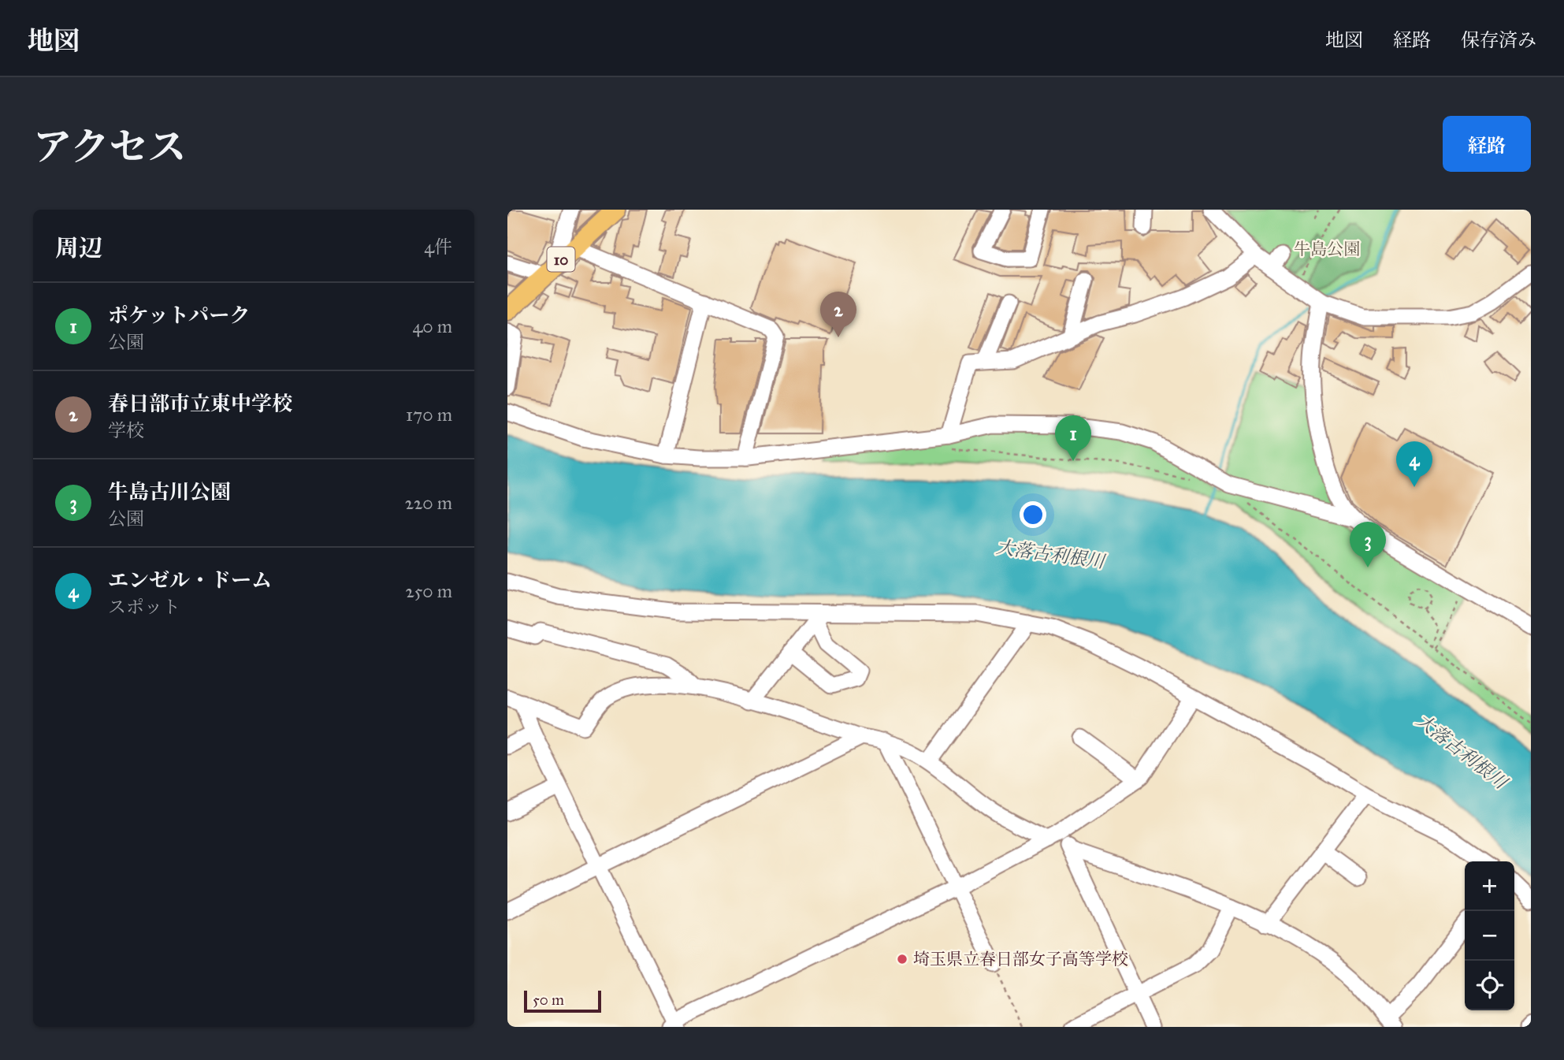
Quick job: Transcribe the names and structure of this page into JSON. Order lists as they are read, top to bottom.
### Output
{
  "streets": {
    "main road": ["10"]
  },
  "water": ["大落古利根川"],
  "parks": ["牛島公園"],
  "places": ["埼玉県立春日部女子高等学校"],
  "scale_bar": "50 m",
  "page": {
    "header": "地図",
    "nav": ["地図", "経路", "保存済み"],
    "title": "アクセス",
    "buttons": "経路",
    "heading": ["周辺", "4件"],
    "list": [
      {
        "mark": "1",
        "name": "ポケットパーク",
        "note": "公園",
        "value": "40 m"
      },
      {
        "mark": "2",
        "name": "春日部市立東中学校",
        "note": "学校",
        "value": "170 m"
      },
      {
        "mark": "3",
        "name": "牛島古川公園",
        "note": "公園",
        "value": "220 m"
      },
      {
        "mark": "4",
        "name": "エンゼル・ドーム",
        "note": "スポット",
        "value": "250 m"
      }
    ],
    "pins": [
      "2",
      "1",
      "4",
      "3"
    ],
    "map_buttons": ["+", "−"],
    "scale": "50 m"
  }
}
